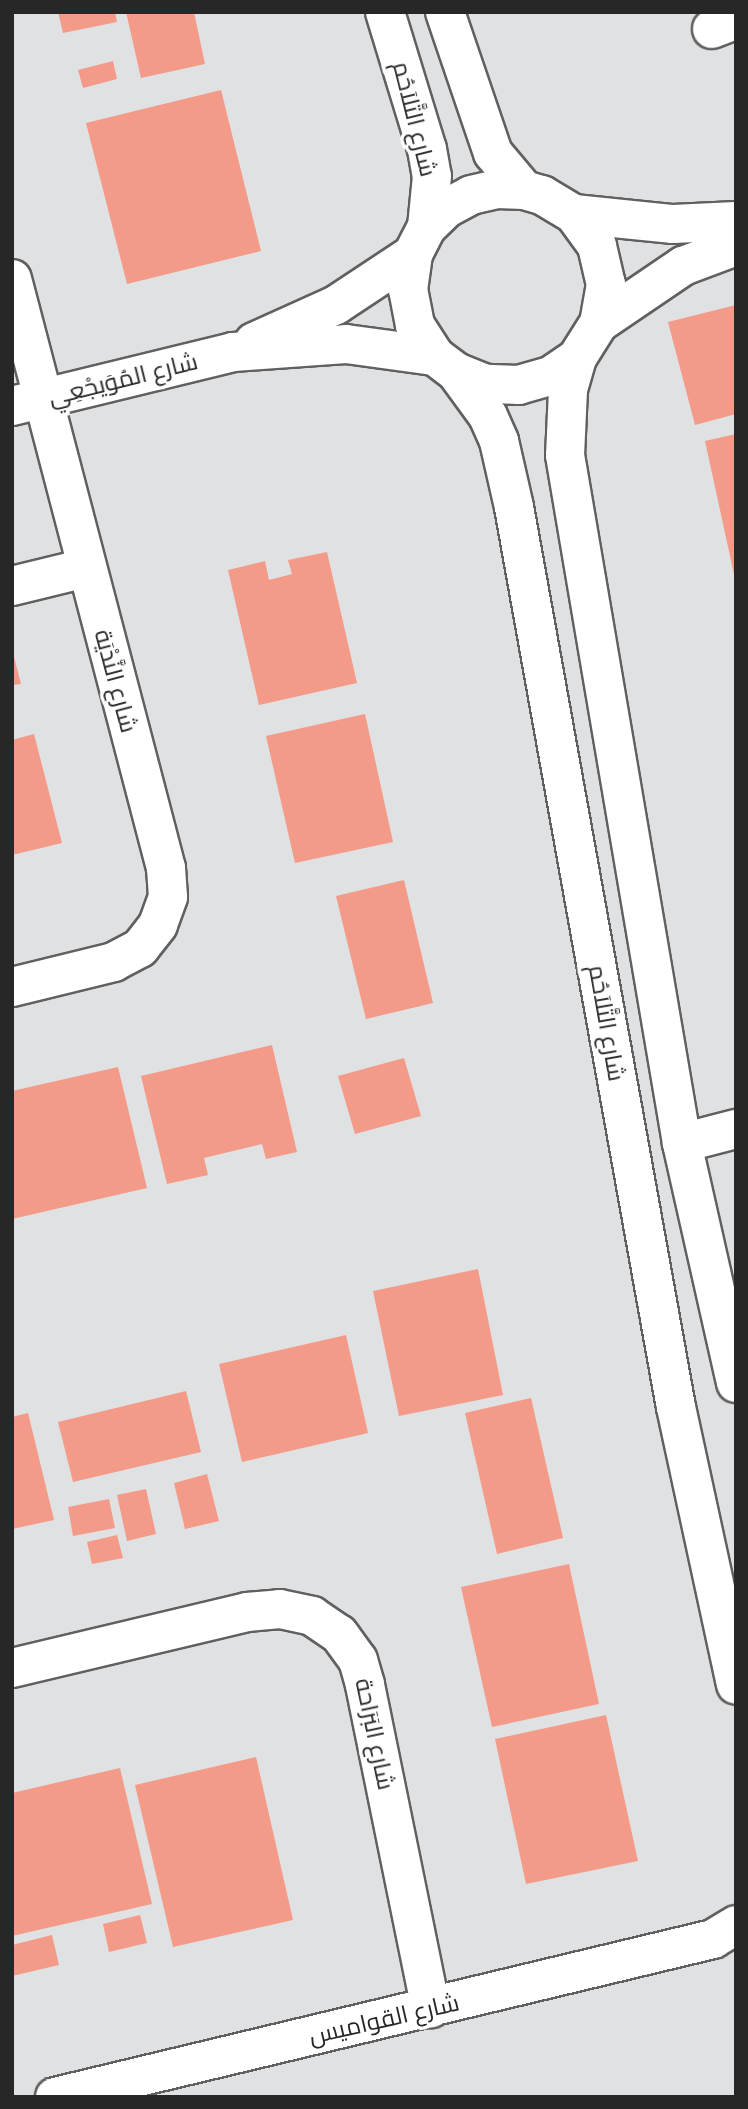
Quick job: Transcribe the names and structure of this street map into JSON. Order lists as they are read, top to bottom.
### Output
{
  "streets": {
    "street": [
      "شارع التَّلاَحُم",
      "شارع المُوَيجْعِي",
      "شارع النَّدْيَة",
      "شارع البَرَاحة",
      "شارع القواميس"
    ]
  },
  "crossings": [
    ["شارع التَّلاَحُم", "شارع المُوَيجْعِي"],
    ["شارع المُوَيجْعِي", "شارع النَّدْيَة"],
    ["شارع البَرَاحة", "شارع القواميس"]
  ]
}
